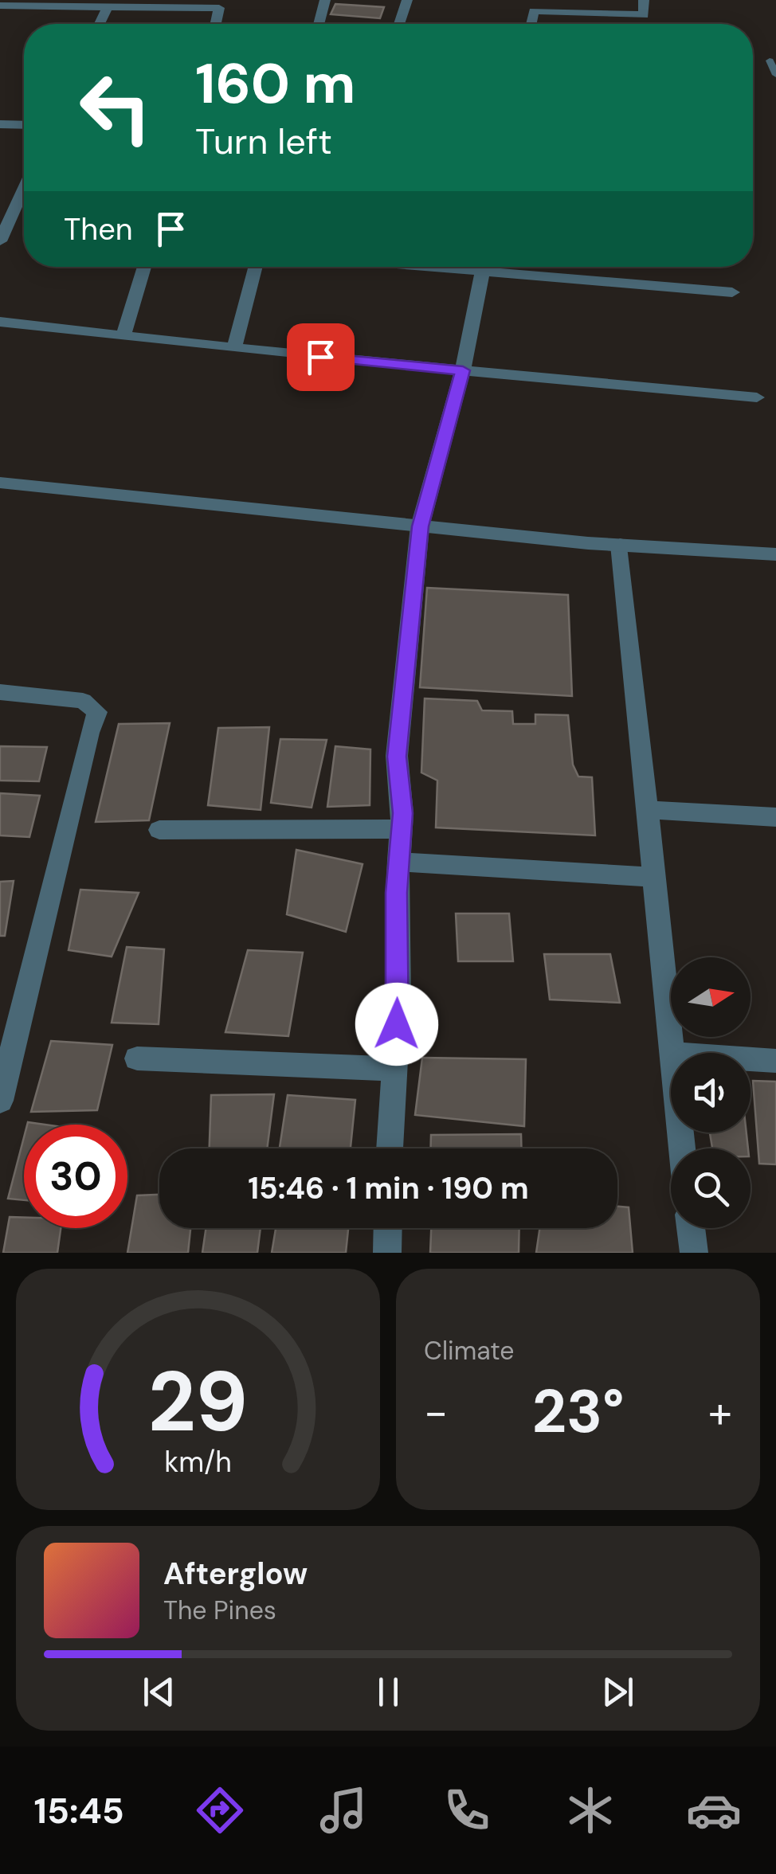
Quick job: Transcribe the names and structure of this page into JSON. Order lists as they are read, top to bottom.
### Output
{
  "north": "right",
  "page": {
    "turn": ["160 m", "Turn left"],
    "then": "Then",
    "limit": "30",
    "trip": "15:46 · 1 min · 190 m",
    "tile": "Climate",
    "heat": ["−", "23°", "+"],
    "song": ["Afterglow", "The Pines"],
    "tabs": "15:45",
    "gauge": ["29", "km/h"]
  }
}
